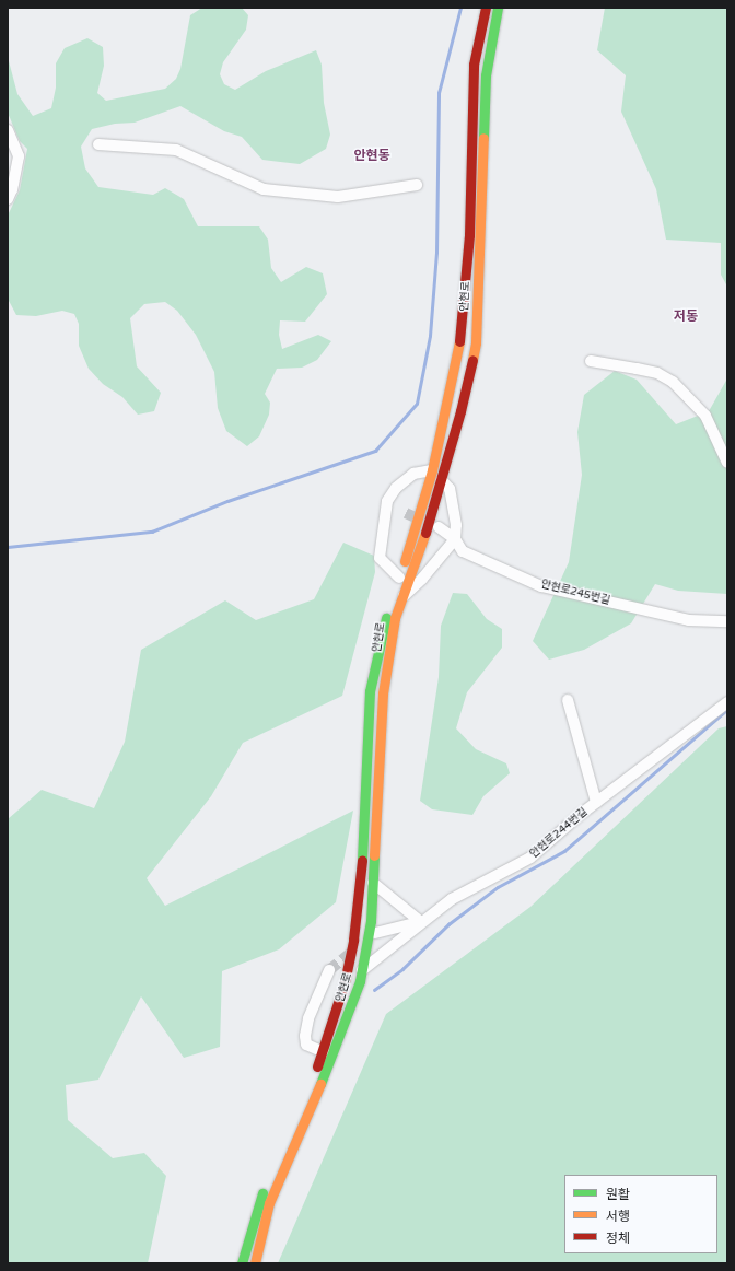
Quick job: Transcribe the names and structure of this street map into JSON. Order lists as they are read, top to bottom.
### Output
{
  "streets": {
    "street": ["안현로", "안현로245번길", "안현로244번길"]
  },
  "crossings": [
    ["안현로", "안현로244번길"]
  ],
  "districts": ["안현동", "저동"],
  "legend": ["원활", "서행", "정체"]
}
